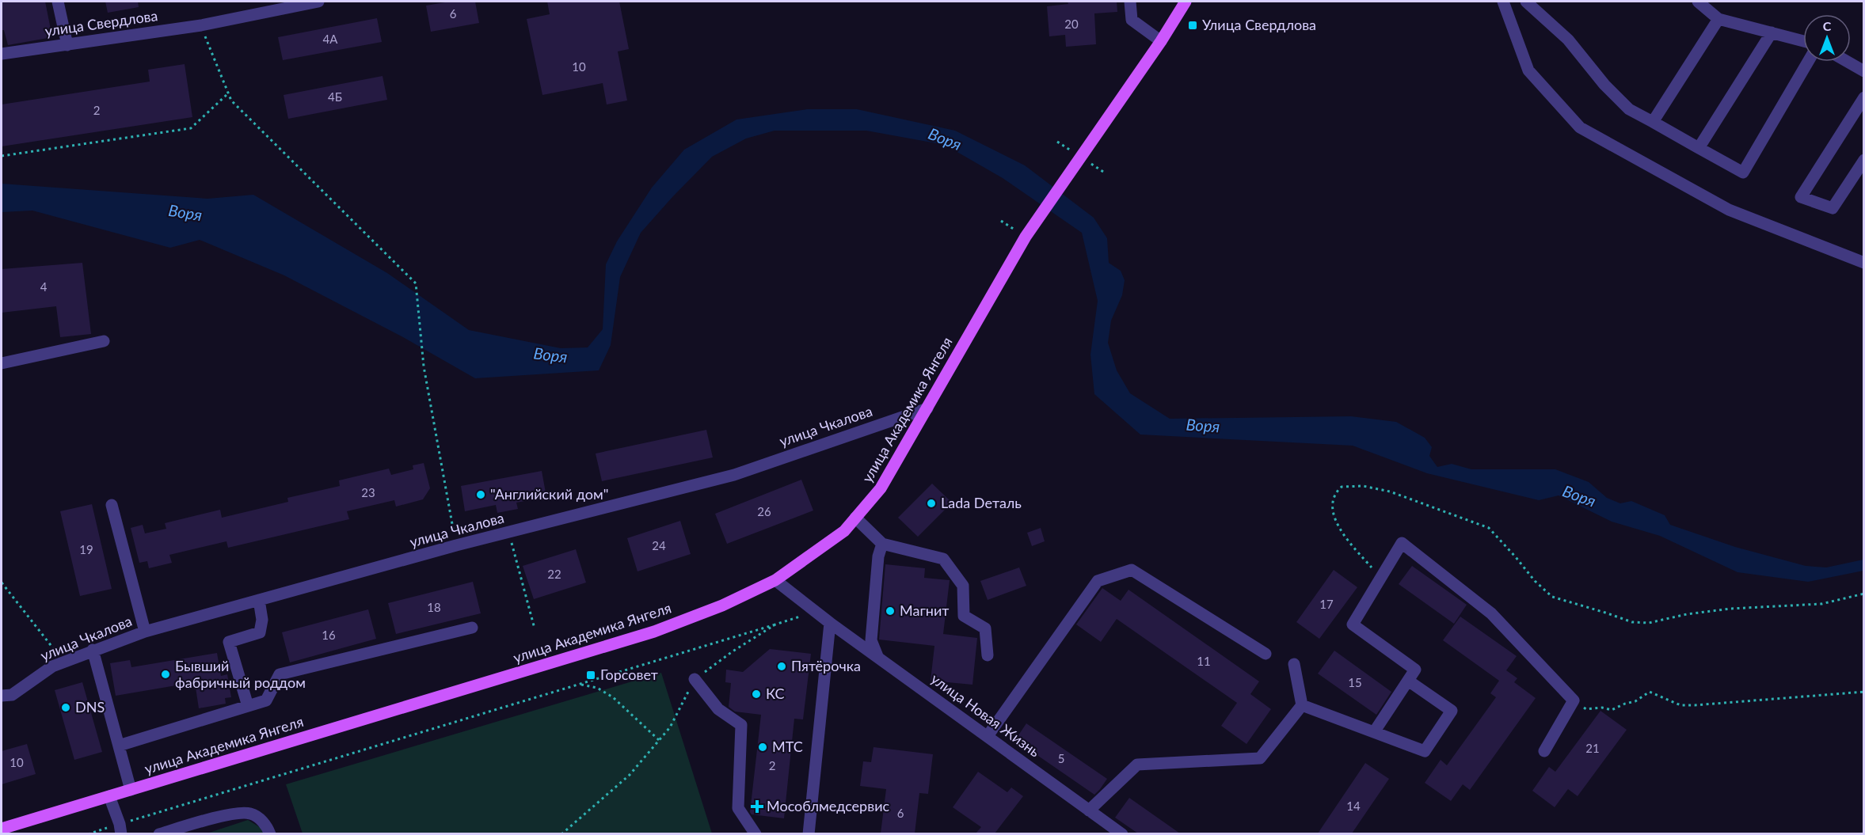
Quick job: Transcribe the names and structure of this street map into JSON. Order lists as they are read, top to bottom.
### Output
{
  "streets": {
    "main road": ["улица Академика Янгеля"],
    "street": ["улица Свердлова", "улица Чкалова", "улица Новая Жизнь"]
  },
  "crossings": [
    ["улица Академика Янгеля", "улица Чкалова"],
    ["улица Академика Янгеля", "улица Новая Жизнь"]
  ],
  "water": ["Воря"],
  "places": {
    "transit": ["Улица Свердлова", "Горсовет"],
    "other": [
      "\"Английский дом\"",
      "Lada Dеталь",
      "Магнит",
      "Пятёрочка",
      "Бывший фабричный роддом",
      "КС",
      "DNS",
      "МТС"
    ],
    "health": ["Мособлмедсервис"]
  },
  "house_numbers": [
    "6",
    "20",
    "4А",
    "10",
    "4Б",
    "2",
    "4",
    "23",
    "26",
    "24",
    "19",
    "22",
    "17",
    "18",
    "16",
    "11",
    "15",
    "21",
    "5",
    "10",
    "2",
    "14",
    "6"
  ],
  "north": "top"
}
